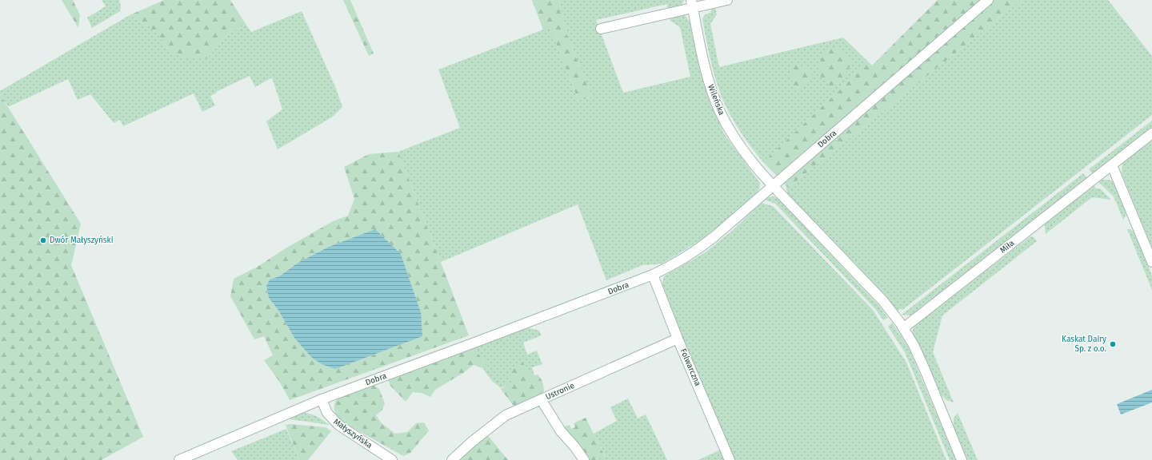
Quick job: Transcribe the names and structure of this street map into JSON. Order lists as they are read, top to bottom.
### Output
{
  "streets": {
    "street": [
      "Wileńska",
      "Dobra",
      "Miła",
      "Folwarczna",
      "Ustronie",
      "Małyszyńska"
    ]
  },
  "crossings": [
    ["Wileńska", "Dobra"],
    ["Dobra", "Folwarczna"],
    ["Dobra", "Małyszyńska"],
    ["Folwarczna", "Ustronie"]
  ],
  "places": ["Dwór Małyszyński", "Kaskat Dairy Sp. z o.o."]
}
